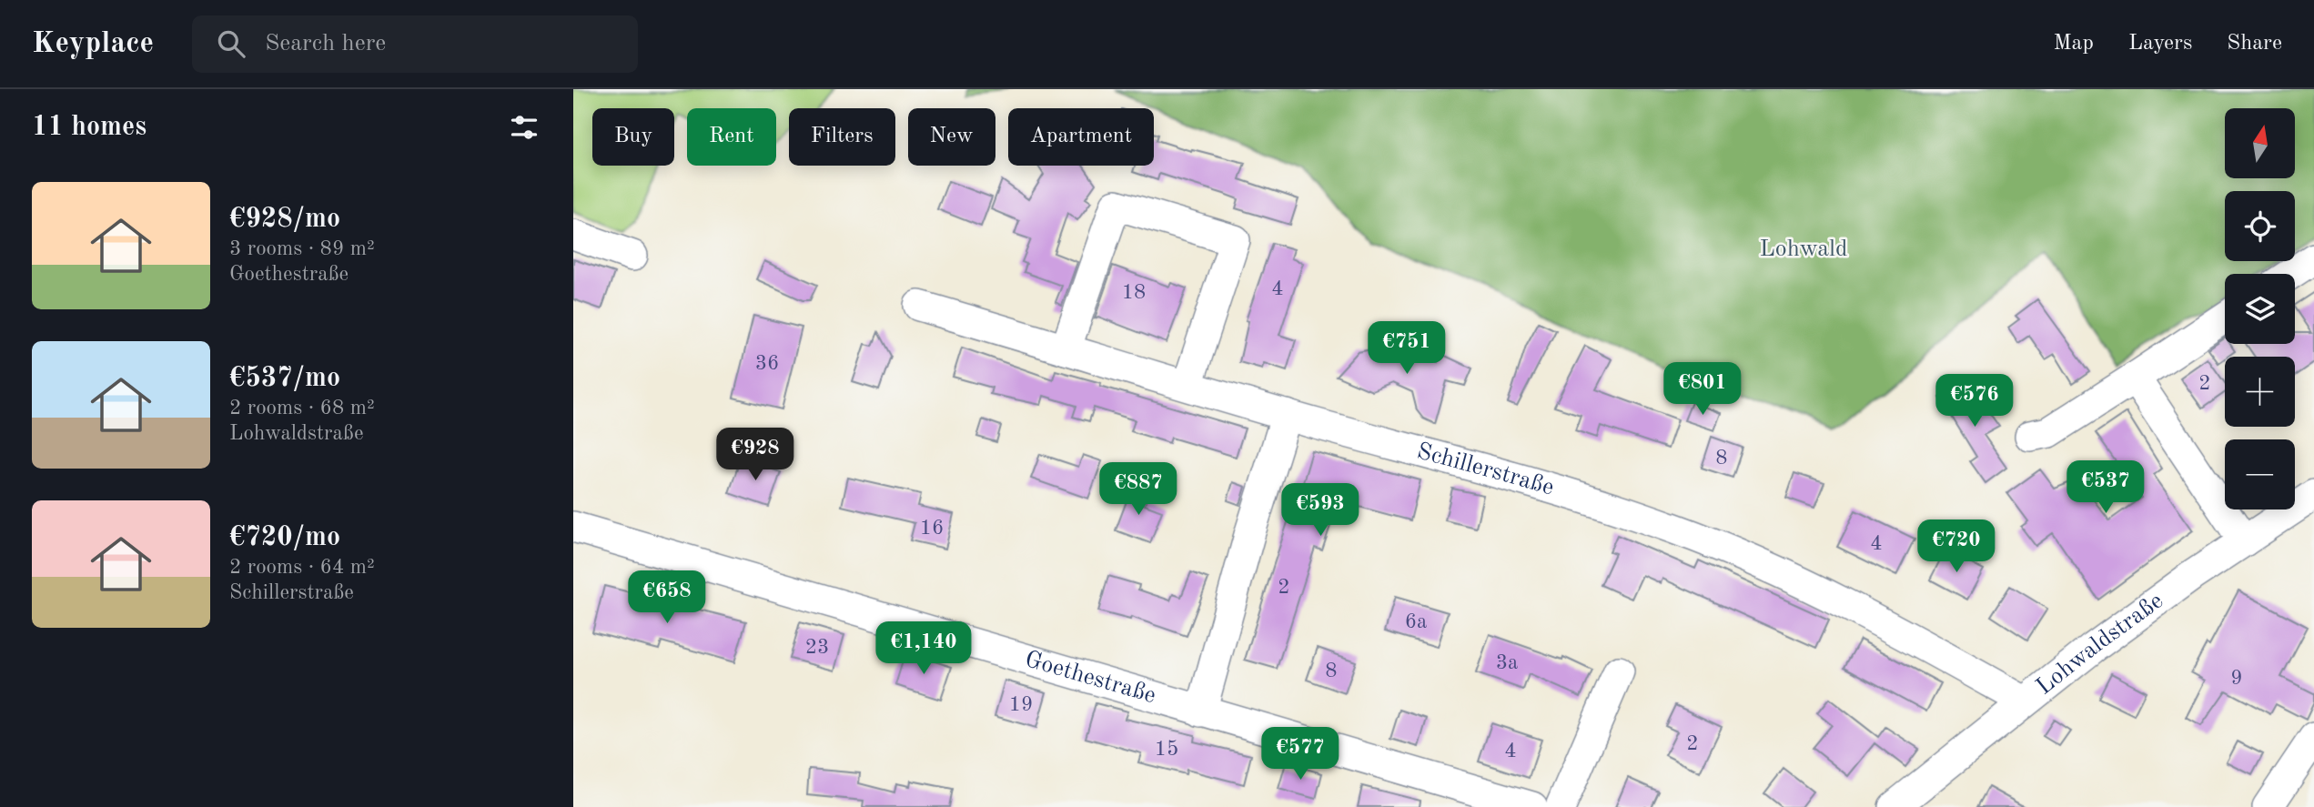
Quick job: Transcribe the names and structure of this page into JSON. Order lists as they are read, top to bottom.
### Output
{
  "streets": {
    "street": ["Schillerstraße", "Lohwaldstraße", "Goethestraße"]
  },
  "crossings": [
    ["Schillerstraße", "Lohwaldstraße"]
  ],
  "parks": ["Lohwald"],
  "house_numbers": [
    "4",
    "18",
    "36",
    "2",
    "8",
    "16",
    "4",
    "2",
    "6a",
    "23",
    "3a",
    "8",
    "9",
    "19",
    "2",
    "15",
    "4"
  ],
  "north": "top",
  "page": {
    "header": "Keyplace",
    "search": "Search here",
    "nav": ["Map", "Layers", "Share"],
    "heading": "11 homes",
    "map_buttons": ["+", "−"],
    "chip": [
      "Buy",
      "Rent",
      "Filters",
      "New",
      "Apartment"
    ],
    "list": [
      {
        "name": "€928/mo",
        "note": "3 rooms · 89 m² · Goethestraße"
      },
      {
        "name": "€537/mo",
        "note": "2 rooms · 68 m² · Lohwaldstraße"
      },
      {
        "name": "€720/mo",
        "note": "2 rooms · 64 m² · Schillerstraße"
      }
    ],
    "price": [
      "€751",
      "€801",
      "€576",
      "€928",
      "€537",
      "€887",
      "€593",
      "€720",
      "€658",
      "€1,140",
      "€577"
    ]
  }
}
